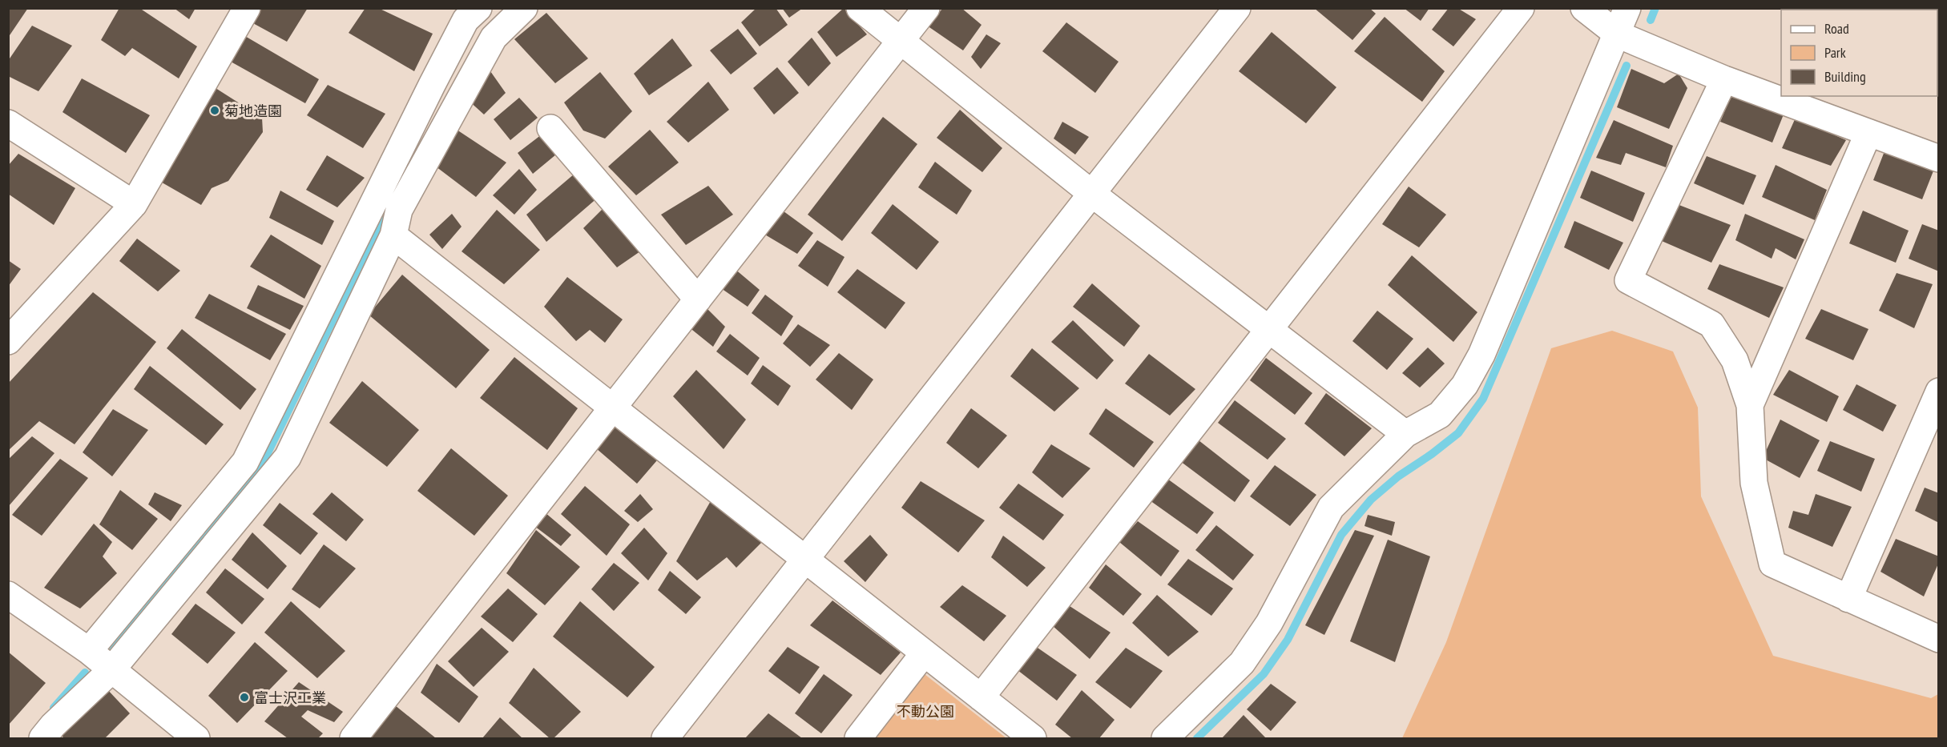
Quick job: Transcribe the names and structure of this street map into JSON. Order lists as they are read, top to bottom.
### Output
{
  "parks": ["不動公園"],
  "places": ["菊地造園", "富士沢工業"],
  "legend": ["Road", "Park", "Building"]
}
